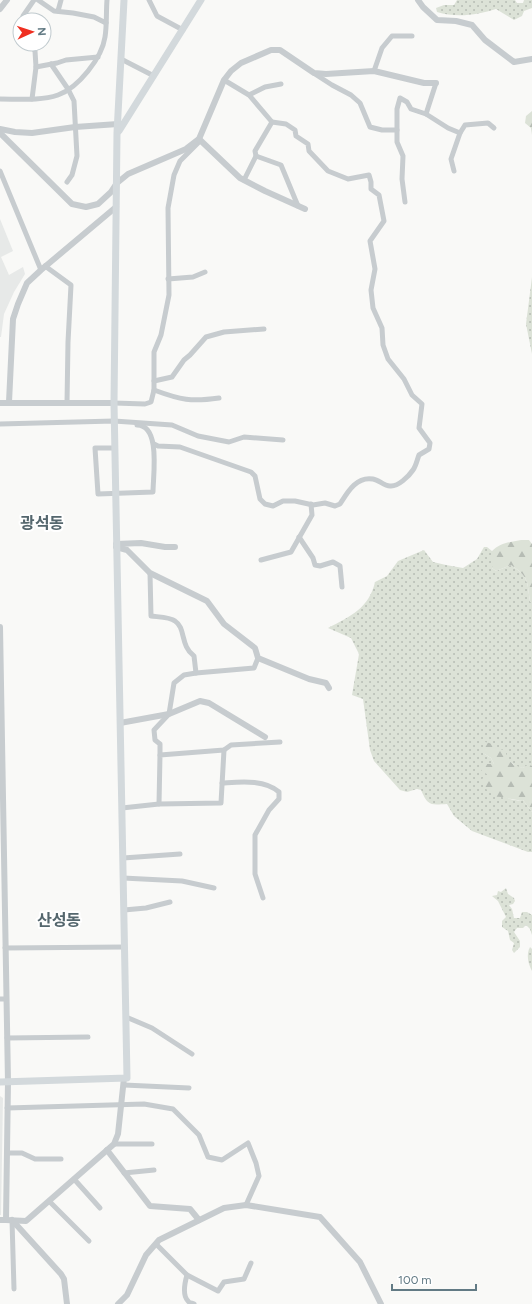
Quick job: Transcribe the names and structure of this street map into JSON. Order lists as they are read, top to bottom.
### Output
{
  "districts": ["광석동", "산성동"],
  "scale_bar": "100 m",
  "north": "right"
}
